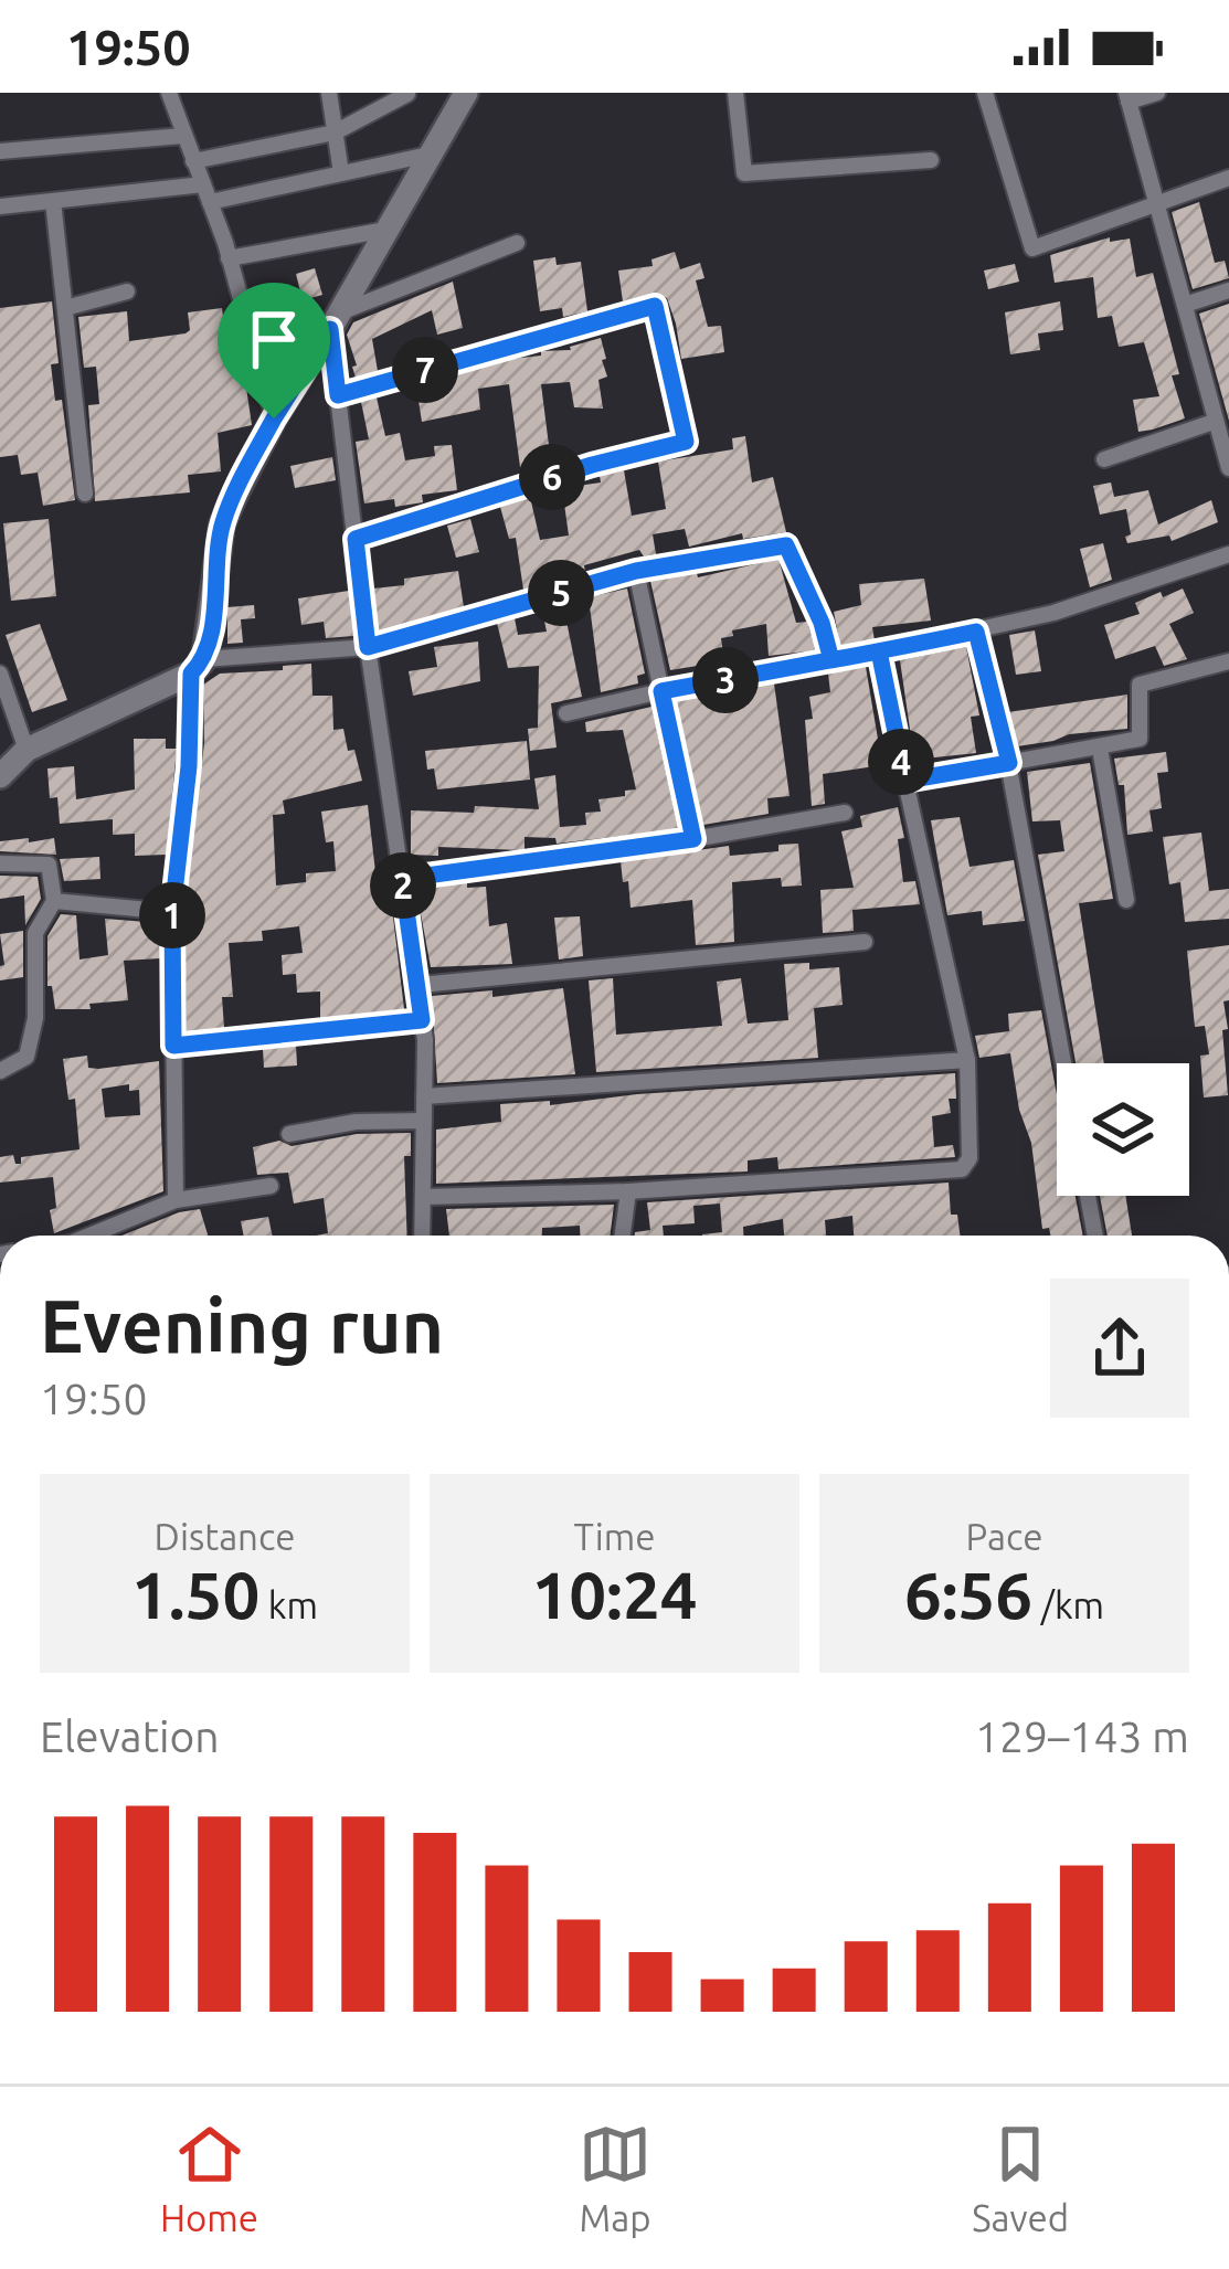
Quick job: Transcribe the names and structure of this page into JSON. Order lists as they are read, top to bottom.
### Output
{
  "page": {
    "status": "19:50",
    "pins": [
      "7",
      "6",
      "5",
      "3",
      "4",
      "2",
      "1"
    ],
    "heading": ["Evening run", "19:50"],
    "stats": [
      ["Distance", "1.50 km"],
      ["Time", "10:24"],
      ["Pace", "6:56 /km"]
    ],
    "chart": ["Elevation", "129–143 m"],
    "tabs": ["Home", "Map", "Saved"]
  }
}
